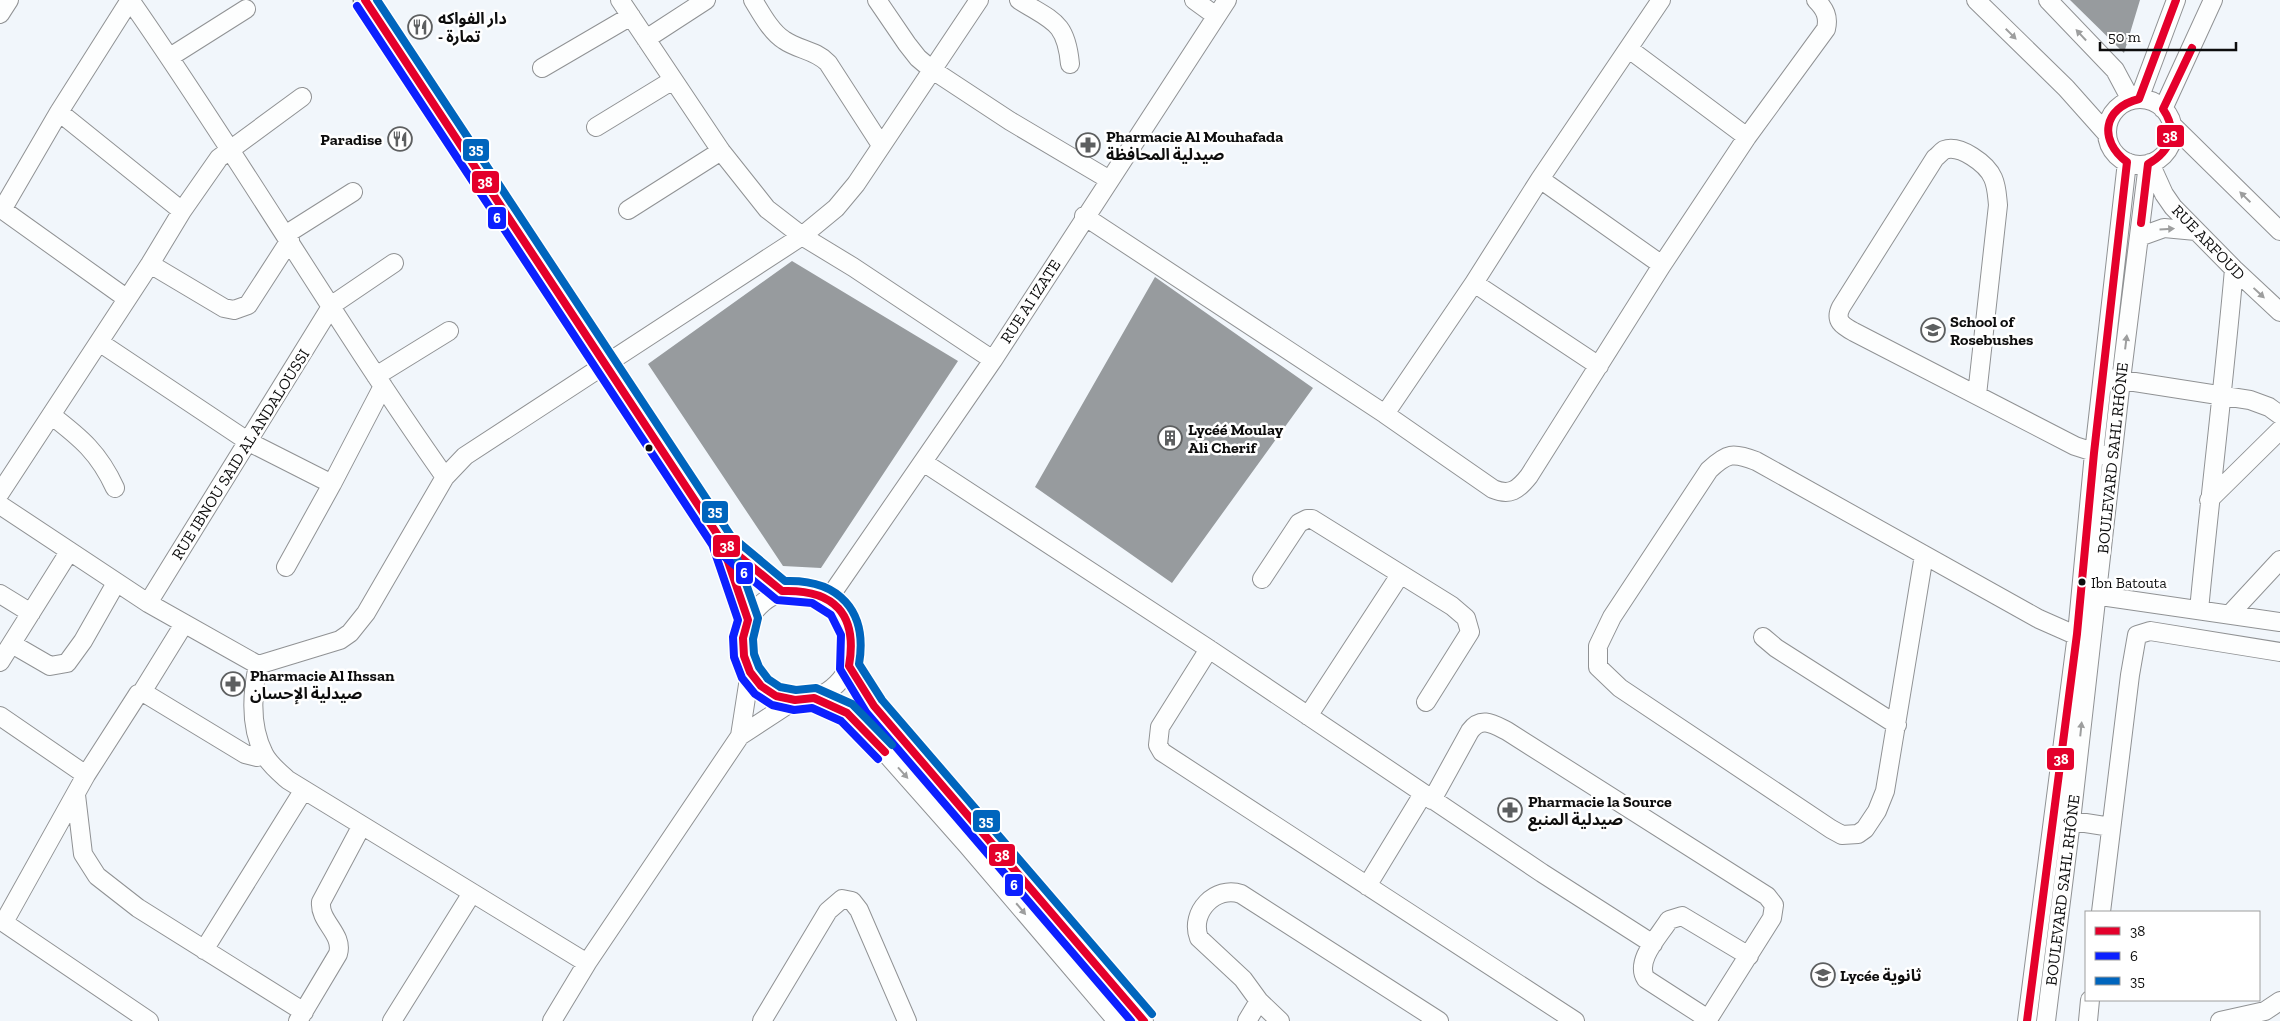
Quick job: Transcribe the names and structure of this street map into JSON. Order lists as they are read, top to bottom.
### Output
{
  "streets": {
    "street": [
      "RUE ARFOUD",
      "RUE AI IZATE",
      "RUE IBNOU SAID AL ANDALOUSSI",
      "BOULEVARD SAHL RHÔNE"
    ]
  },
  "crossings": [
    ["RUE ARFOUD", "BOULEVARD SAHL RHÔNE"]
  ],
  "places": {
    "restaurant": ["دار الفواكه - تمارة", "Paradise"],
    "pharmacy": ["Pharmacie Al Mouhafada صيدلية المحافظة", "Pharmacie Al Ihssan صيدلية الإحسان", "Pharmacie la Source صيدلية المنبع"],
    "school or university": ["School of Rosebushes", "Lycée ثانوية"],
    "building": ["Lycéé Moulay Ali Cherif"],
    "other": ["Ibn Batouta"]
  },
  "lines": ["transit line 38", "transit line 35", "transit line 6"],
  "legend": ["38", "6", "35"],
  "scale_bar": "50 m"
}
